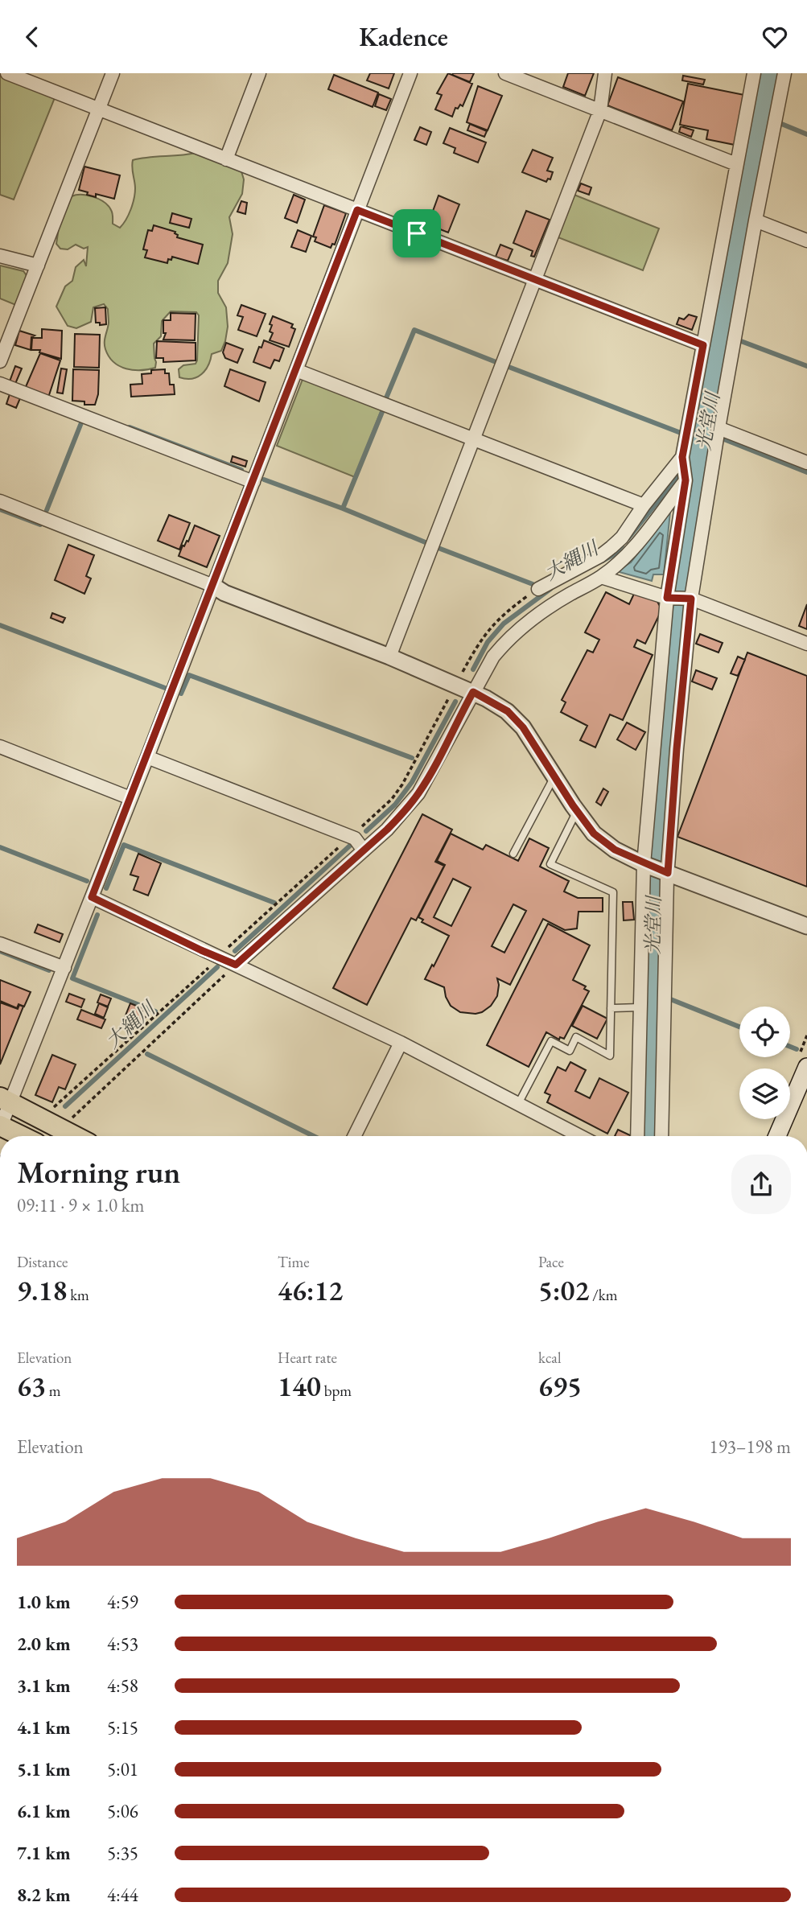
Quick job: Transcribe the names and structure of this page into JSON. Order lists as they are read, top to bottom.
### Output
{
  "water": ["光堂川", "大縄川"],
  "page": {
    "header": "Kadence",
    "heading": ["Morning run", "09:11 · 9 × 1.0 km"],
    "stats": [
      ["Distance", "9.18 km"],
      ["Time", "46:12"],
      ["Pace", "5:02 /km"],
      ["Elevation", "63 m"],
      ["Heart rate", "140 bpm"],
      ["kcal", "695"]
    ],
    "chart": ["Elevation", "193–198 m"],
    "list": [
      {
        "name": "1.0 km",
        "note": "4:59"
      },
      {
        "name": "2.0 km",
        "note": "4:53"
      },
      {
        "name": "3.1 km",
        "note": "4:58"
      },
      {
        "name": "4.1 km",
        "note": "5:15"
      },
      {
        "name": "5.1 km",
        "note": "5:01"
      },
      {
        "name": "6.1 km",
        "note": "5:06"
      },
      {
        "name": "7.1 km",
        "note": "5:35"
      },
      {
        "name": "8.2 km",
        "note": "4:44"
      }
    ]
  }
}
